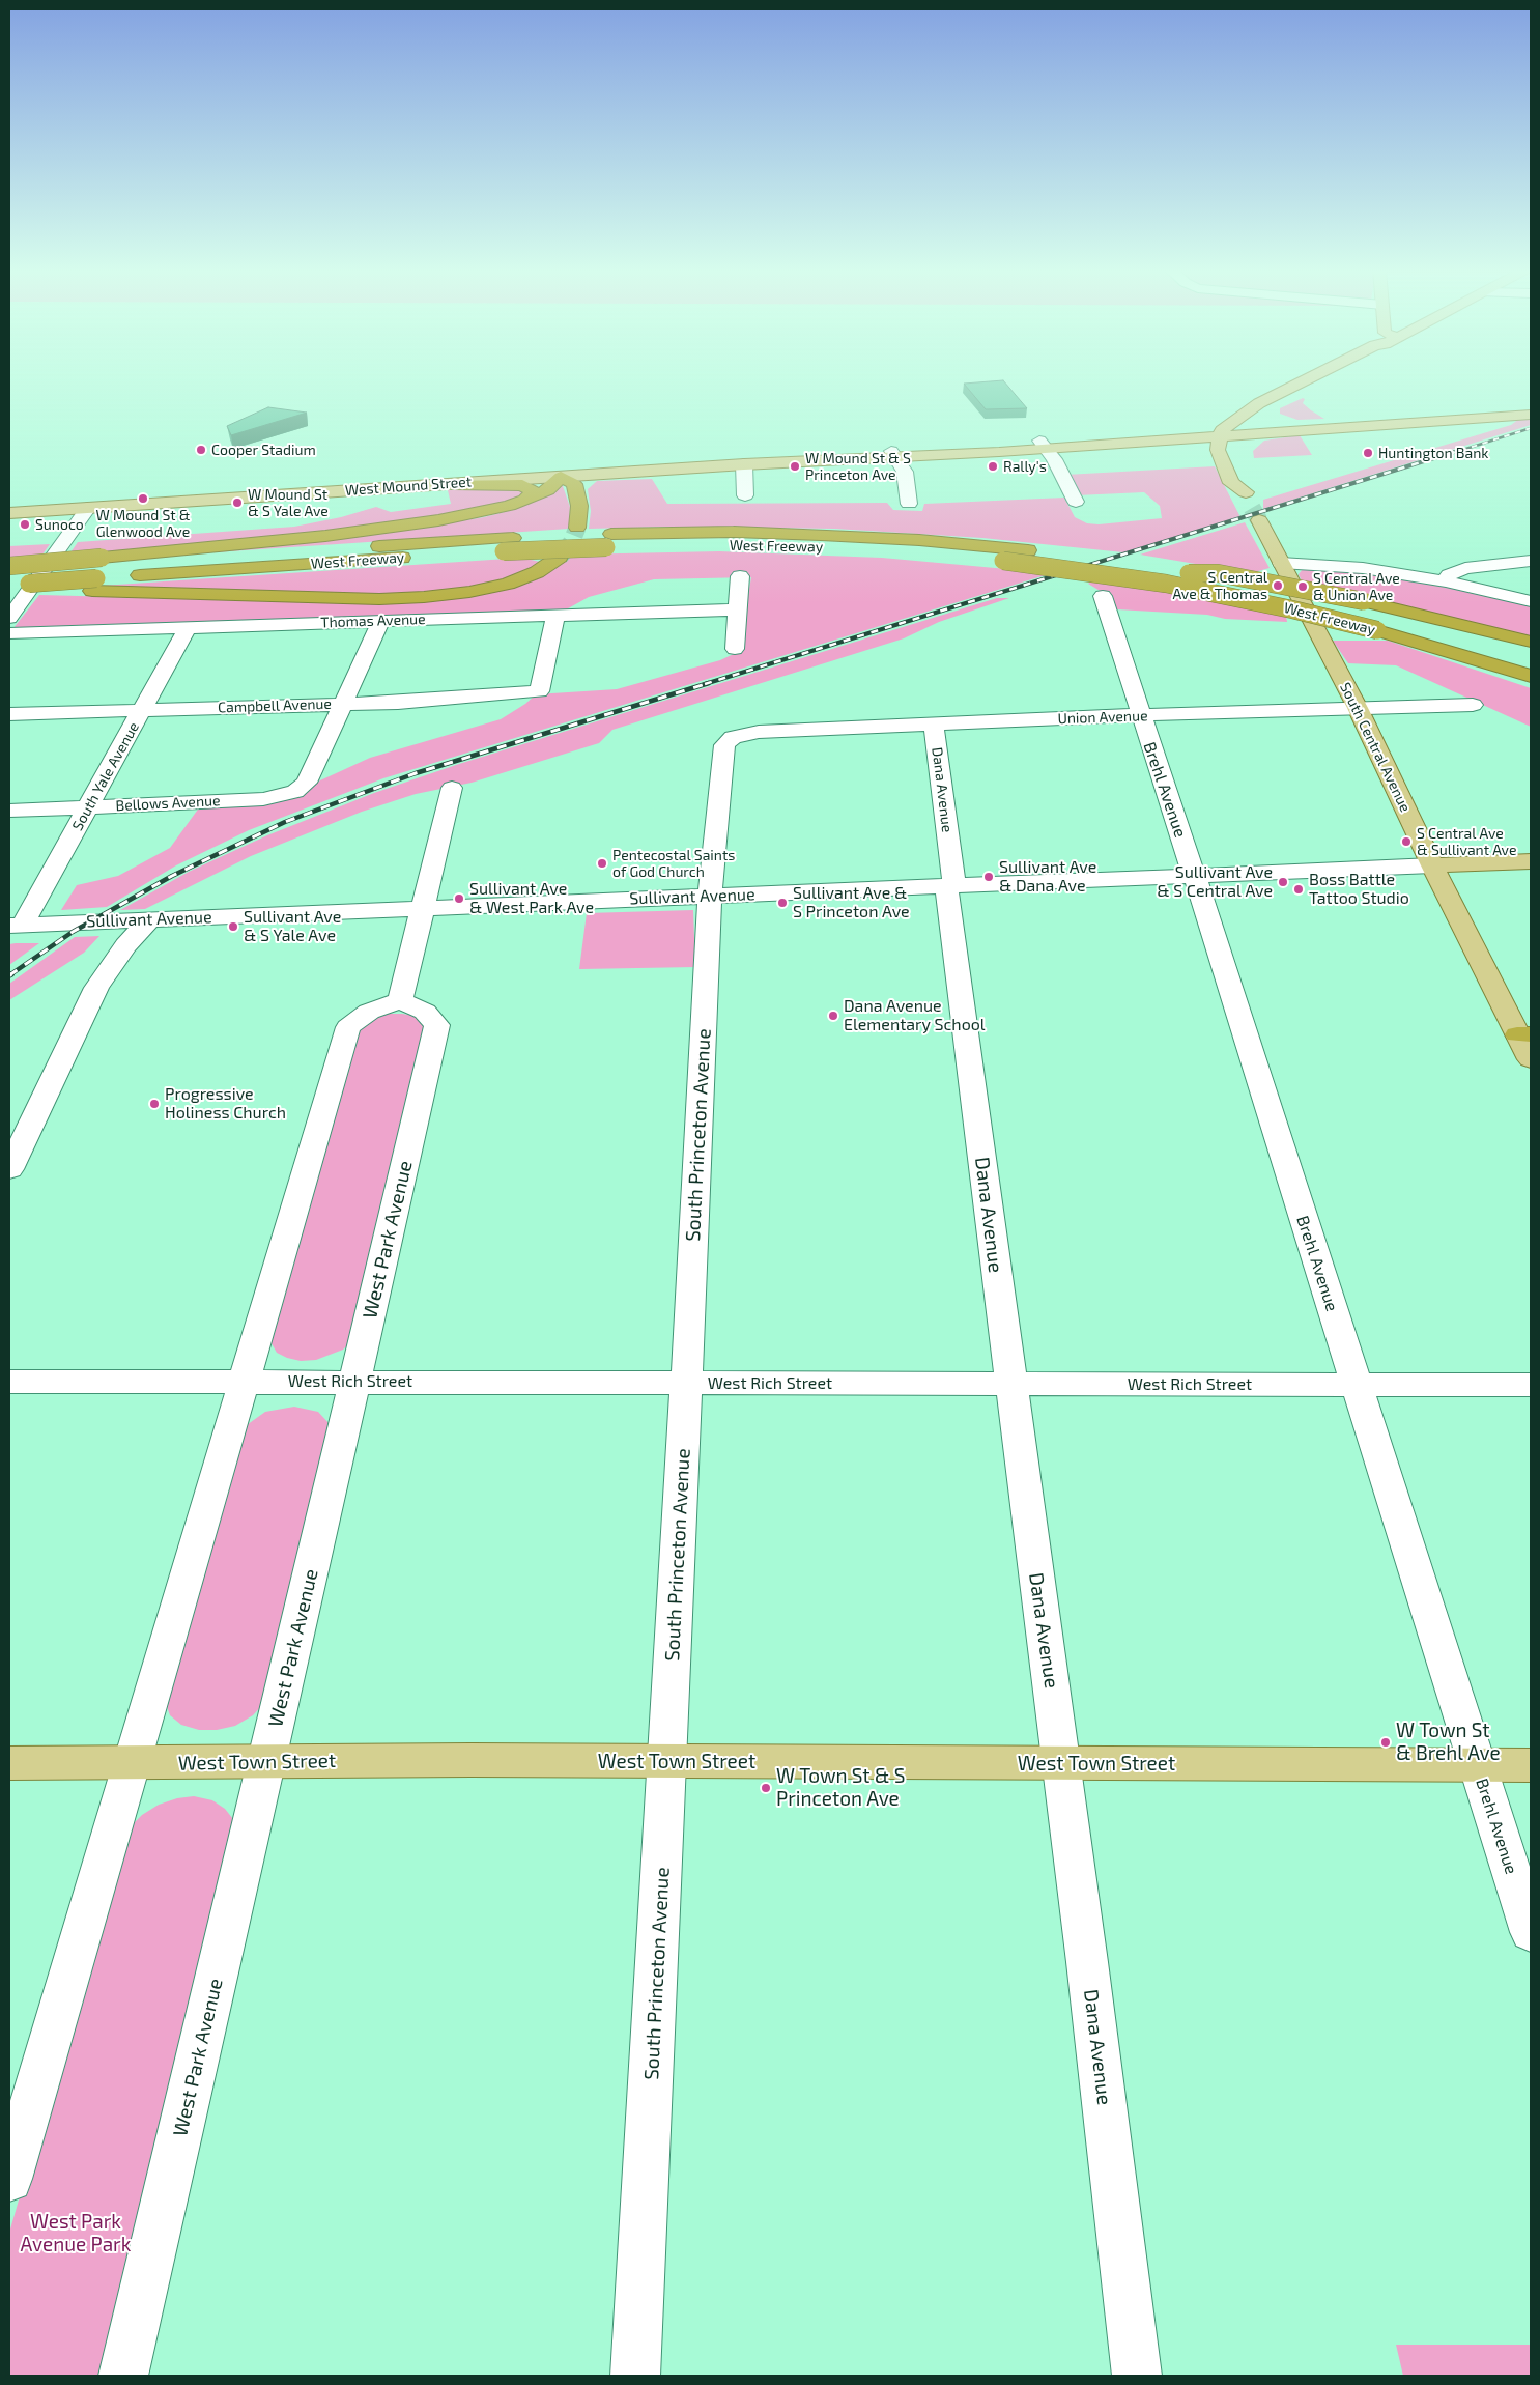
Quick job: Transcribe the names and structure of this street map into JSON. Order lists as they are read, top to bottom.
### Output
{
  "streets": {
    "highway": ["West Freeway"],
    "main road": [
      "West Mound Street",
      "South Central Avenue",
      "Sullivant Avenue",
      "West Town Street"
    ],
    "street": [
      "Thomas Avenue",
      "Campbell Avenue",
      "Union Avenue",
      "South Yale Avenue",
      "Dana Avenue",
      "Brehl Avenue",
      "Bellows Avenue",
      "South Princeton Avenue",
      "West Park Avenue",
      "West Rich Street"
    ]
  },
  "crossings": [
    ["West Mound Street", "South Central Avenue"],
    ["Thomas Avenue", "Campbell Avenue"],
    ["Thomas Avenue", "South Yale Avenue"],
    ["Campbell Avenue", "South Yale Avenue"],
    ["Campbell Avenue", "Bellows Avenue"],
    ["Union Avenue", "South Central Avenue"],
    ["Union Avenue", "Dana Avenue"],
    ["Union Avenue", "Brehl Avenue"],
    ["Union Avenue", "South Princeton Avenue"],
    ["South Central Avenue", "Sullivant Avenue"],
    ["South Yale Avenue", "Bellows Avenue"],
    ["South Yale Avenue", "Sullivant Avenue"],
    ["Dana Avenue", "Sullivant Avenue"],
    ["Dana Avenue", "West Rich Street"],
    ["Dana Avenue", "West Town Street"],
    ["Brehl Avenue", "Sullivant Avenue"],
    ["Brehl Avenue", "West Rich Street"],
    ["Brehl Avenue", "West Town Street"],
    ["Sullivant Avenue", "South Princeton Avenue"],
    ["South Princeton Avenue", "West Rich Street"],
    ["South Princeton Avenue", "West Town Street"],
    ["West Park Avenue", "West Rich Street"],
    ["West Park Avenue", "West Town Street"]
  ],
  "parks": ["West Park Avenue Park"],
  "places": [
    "Cooper Stadium",
    "Huntington Bank",
    "W Mound St & S Princeton Ave",
    "Rally's",
    "W Mound St & Glenwood Ave",
    "W Mound St & S Yale Ave",
    "Sunoco",
    "S Central Ave & Thomas",
    "S Central Ave & Union Ave",
    "S Central Ave & Sullivant Ave",
    "Pentecostal Saints of God Church",
    "Sullivant Ave & Dana Ave",
    "Sullivant Ave & S Central Ave",
    "Boss Battle Tattoo Studio",
    "Sullivant Ave & West Park Ave",
    "Sullivant Ave & S Princeton Ave",
    "Sullivant Ave & S Yale Ave",
    "Dana Avenue Elementary School",
    "Progressive Holiness Church",
    "W Town St & Brehl Ave",
    "W Town St & S Princeton Ave"
  ]
}
